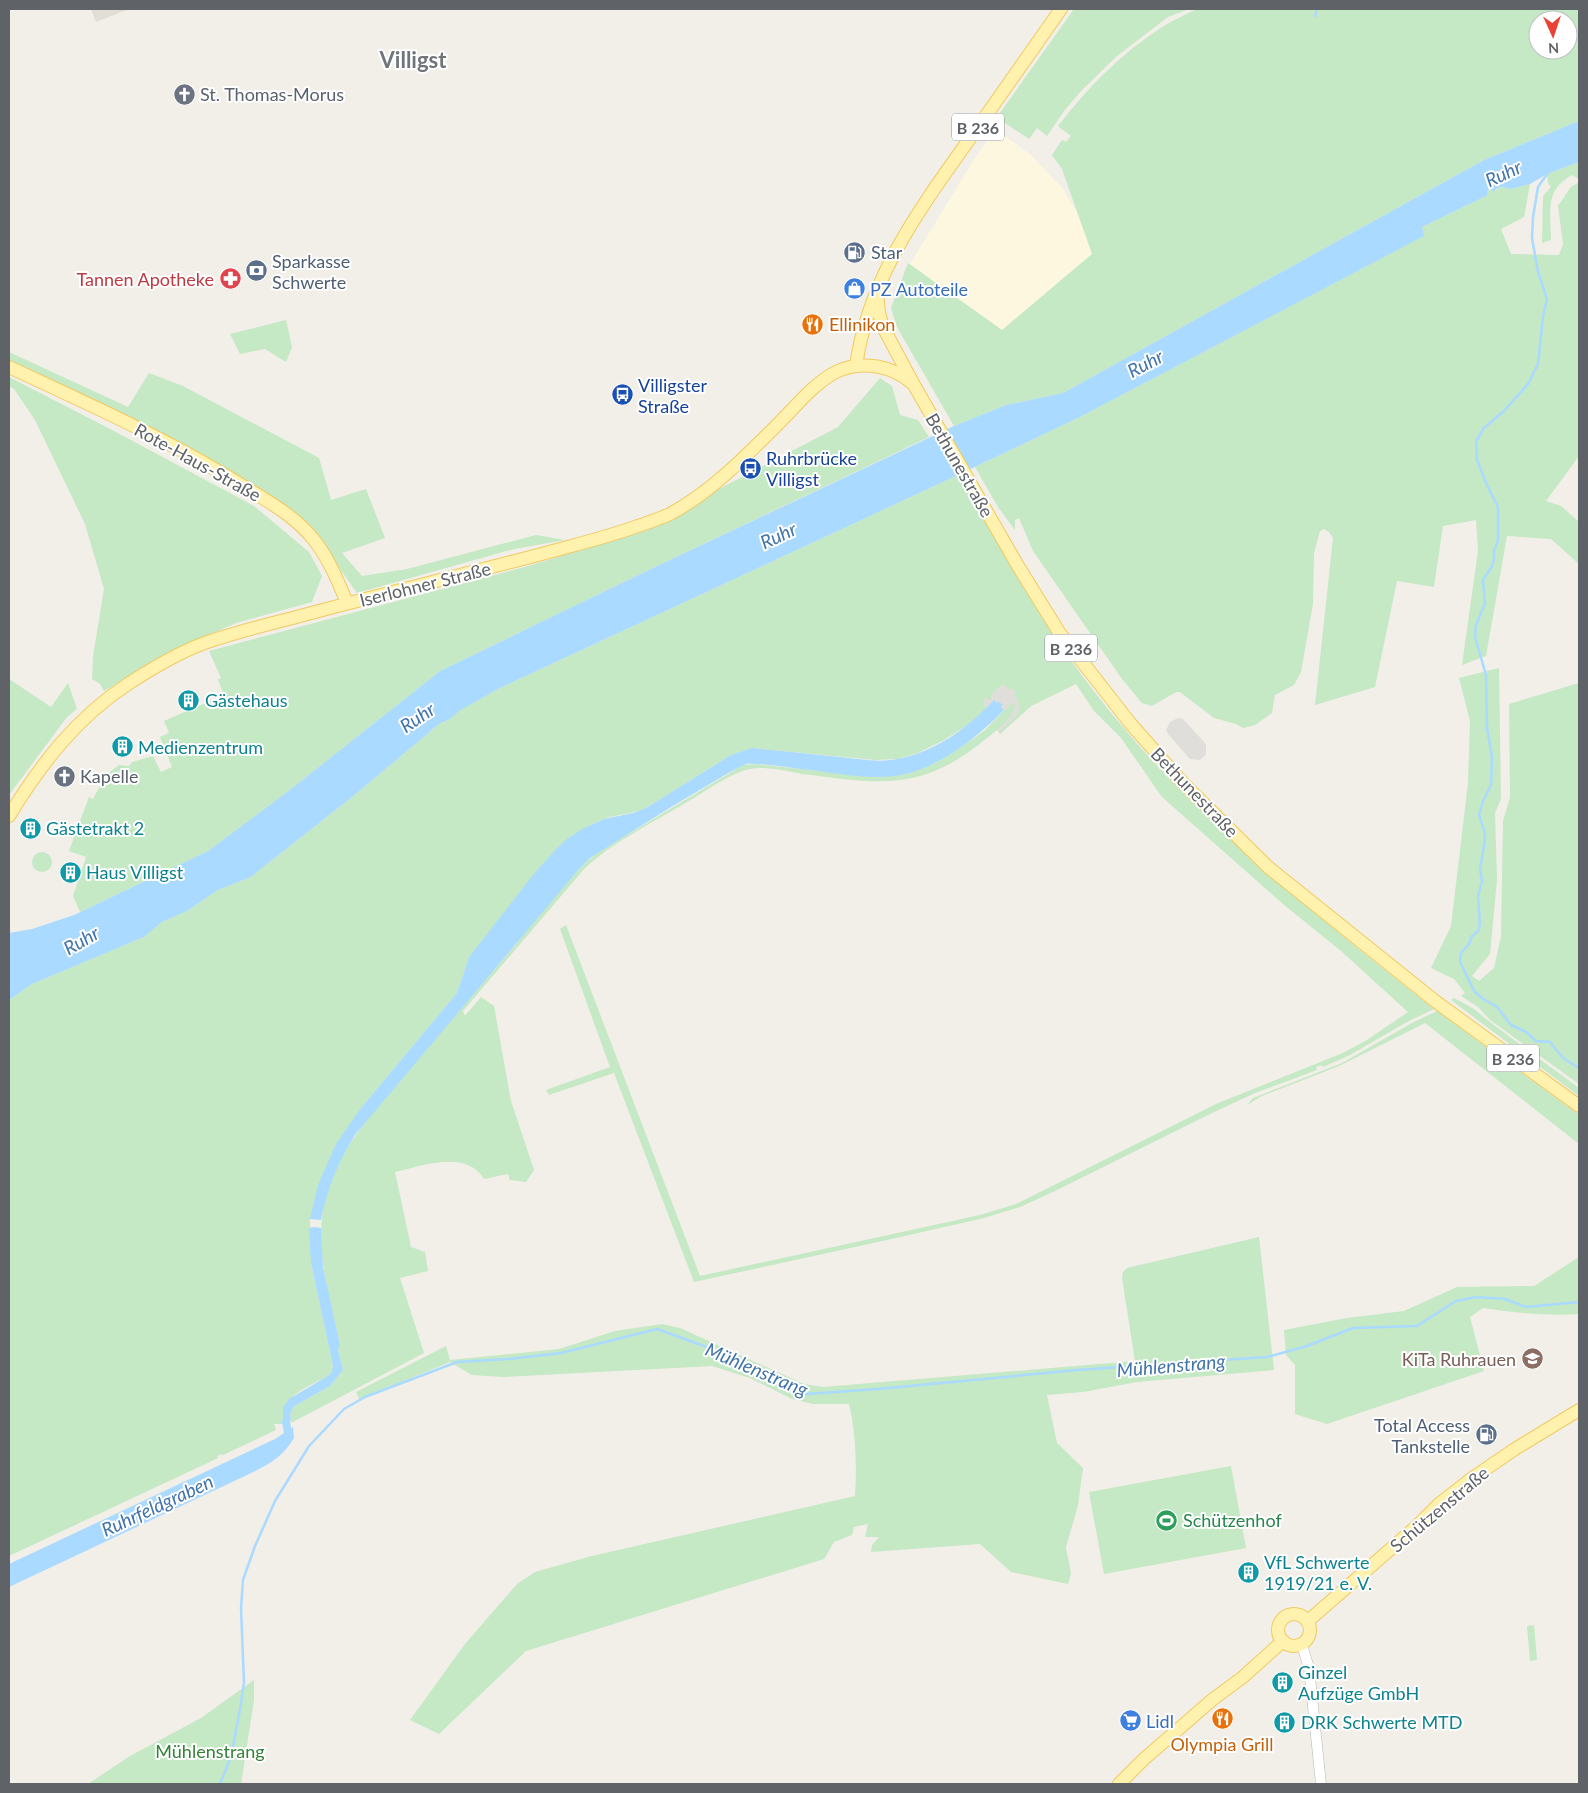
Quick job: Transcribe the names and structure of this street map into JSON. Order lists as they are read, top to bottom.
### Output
{
  "streets": {
    "main road": [
      "B 236",
      "Rote-Haus-Straße",
      "Bethunestraße",
      "Iserlohner Straße",
      "Schützenstraße"
    ]
  },
  "crossings": [
    ["B 236", "Bethunestraße"],
    ["B 236", "Iserlohner Straße"],
    ["Rote-Haus-Straße", "Iserlohner Straße"],
    ["Bethunestraße", "Iserlohner Straße"]
  ],
  "districts": ["Villigst"],
  "water": ["Ruhr", "Mühlenstrang", "Ruhrfeldgraben"],
  "parks": ["Mühlenstrang"],
  "places": {
    "church": ["St. Thomas-Morus", "Kapelle"],
    "fuel station": ["Star", "Total Access Tankstelle"],
    "bank": ["Sparkasse Schwerte"],
    "pharmacy": ["Tannen Apotheke"],
    "shop": ["PZ Autoteile"],
    "restaurant": ["Ellinikon", "Olympia Grill"],
    "bus stop": ["Villigster Straße", "Ruhrbrücke Villigst"],
    "building": [
      "Gästehaus",
      "Medienzentrum",
      "Gästetrakt 2",
      "Haus Villigst",
      "VfL Schwerte 1919/21 e. V.",
      "Ginzel Aufzüge GmbH",
      "DRK Schwerte MTD"
    ],
    "school or university": ["KiTa Ruhrauen"],
    "sports": ["Schützenhof"],
    "supermarket": ["Lidl"]
  },
  "north": "bottom"
}
